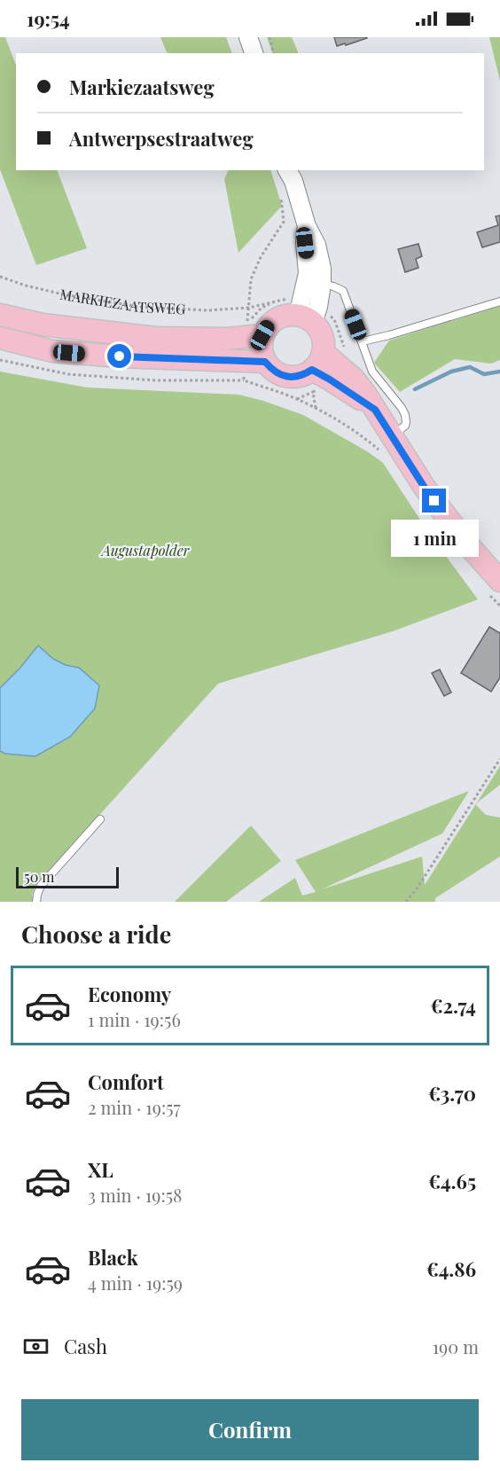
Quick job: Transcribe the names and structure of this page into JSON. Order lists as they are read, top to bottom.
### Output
{
  "streets": {
    "main road": ["MARKIEZAATSWEG"]
  },
  "parks": ["Augustapolder"],
  "scale_bar": "50 m",
  "page": {
    "status": "19:54",
    "banner": ["Markiezaatsweg", "Antwerpsestraatweg"],
    "bubble": "1 min",
    "scale": "50 m",
    "heading": "Choose a ride",
    "list": [
      {
        "name": "Economy",
        "note": "1 min · 19:56",
        "value": "€2.74"
      },
      {
        "name": "Comfort",
        "note": "2 min · 19:57",
        "value": "€3.70"
      },
      {
        "name": "XL",
        "note": "3 min · 19:58",
        "value": "€4.65"
      },
      {
        "name": "Black",
        "note": "4 min · 19:59",
        "value": "€4.86"
      }
    ],
    "pay": ["Cash", "190 m"],
    "buttons": "Confirm"
  }
}
